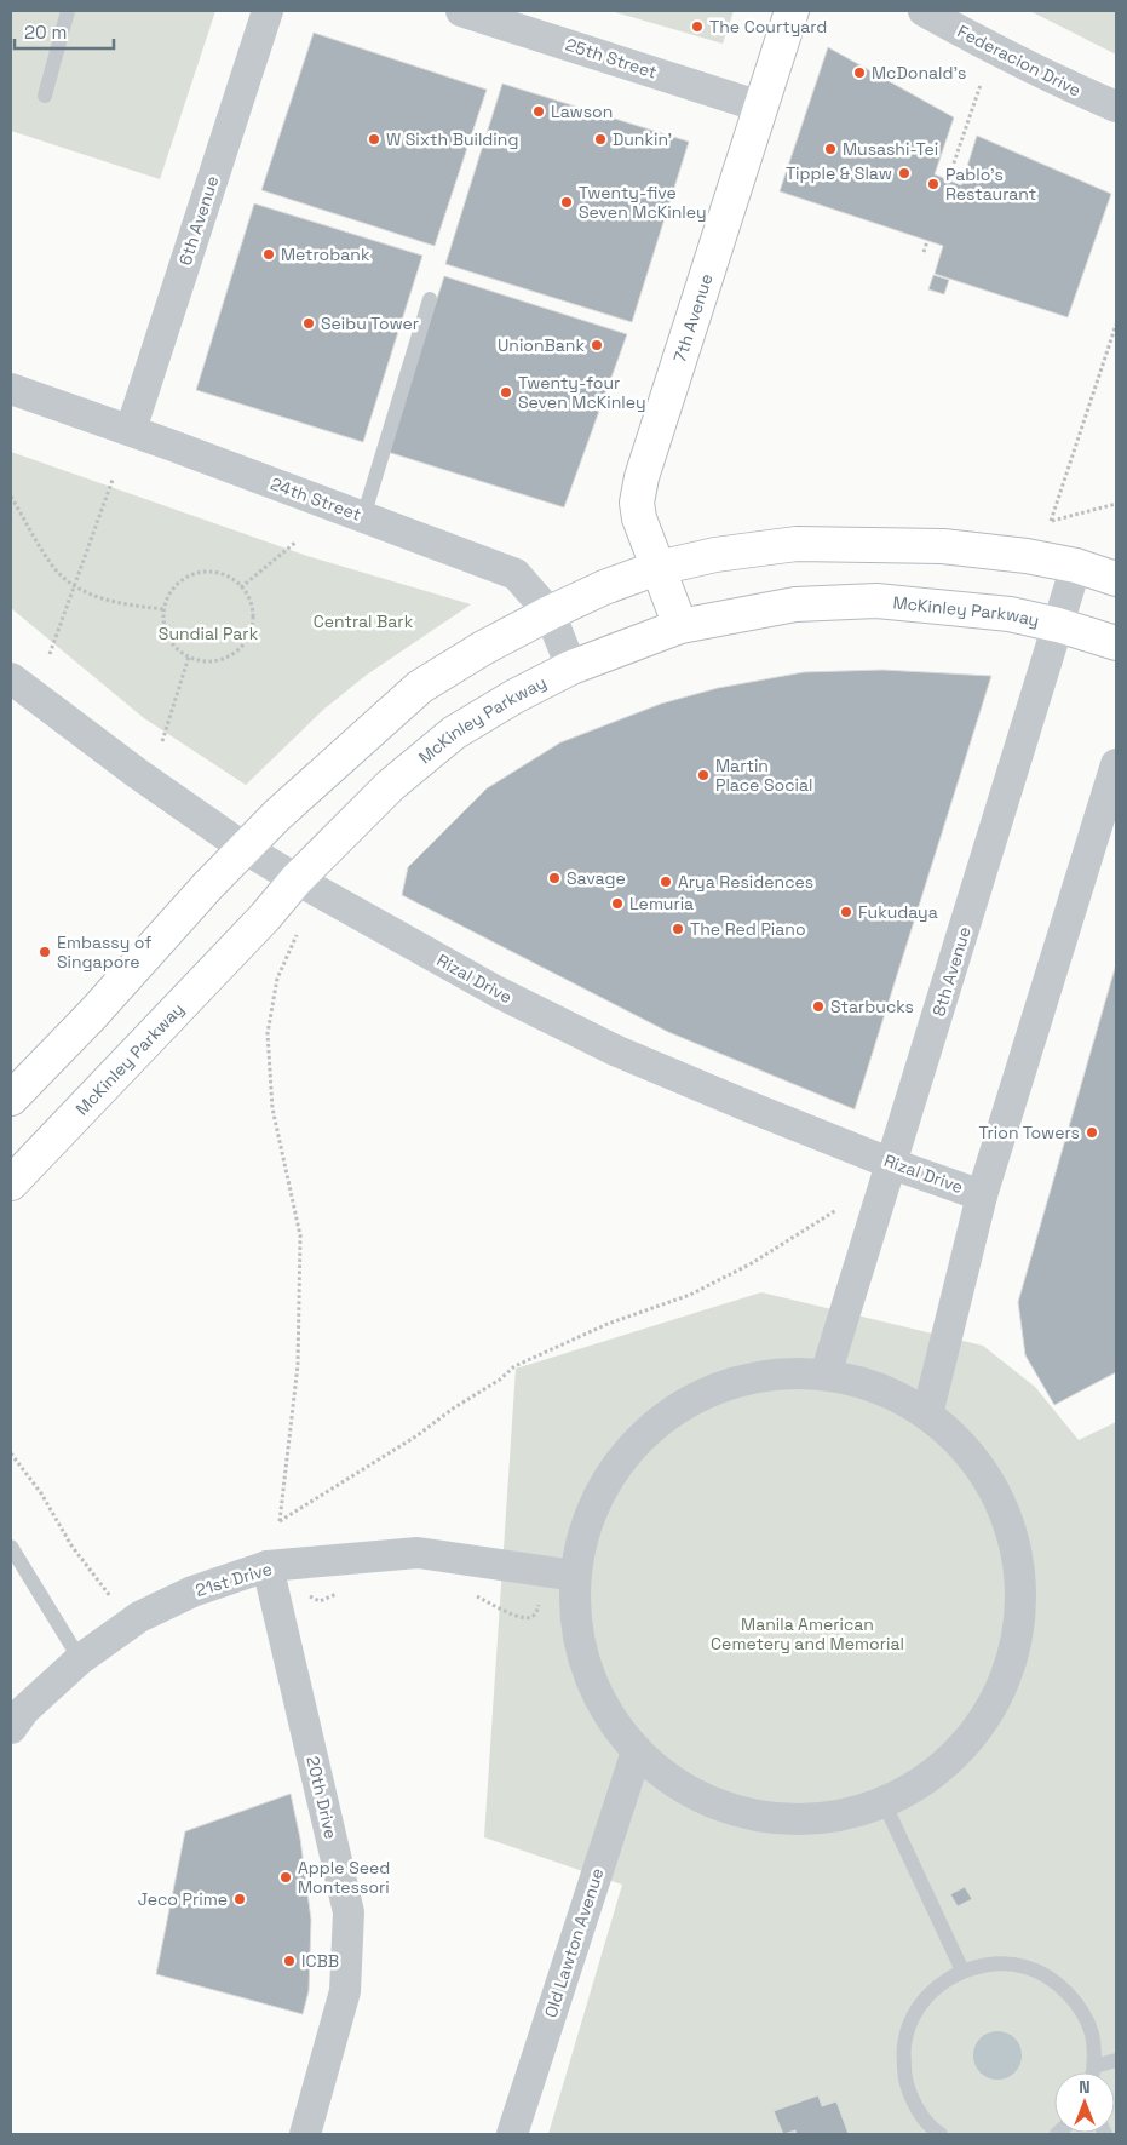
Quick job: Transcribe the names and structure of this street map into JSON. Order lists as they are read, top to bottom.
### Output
{
  "streets": {
    "main road": ["7th Avenue", "McKinley Parkway"],
    "street": [
      "25th Street",
      "Federacion Drive",
      "6th Avenue",
      "24th Street",
      "8th Avenue",
      "Rizal Drive",
      "21st Drive",
      "20th Drive",
      "Old Lawton Avenue"
    ]
  },
  "crossings": [
    ["25th Street", "7th Avenue"],
    ["6th Avenue", "24th Street"],
    ["7th Avenue", "McKinley Parkway"],
    ["24th Street", "McKinley Parkway"],
    ["McKinley Parkway", "8th Avenue"],
    ["McKinley Parkway", "Rizal Drive"],
    ["8th Avenue", "Rizal Drive"],
    ["21st Drive", "20th Drive"]
  ],
  "parks": ["Central Bark", "Sundial Park", "Manila American Cemetery and Memorial"],
  "places": [
    "The Courtyard",
    "McDonald's",
    "Lawson",
    "W Sixth Building",
    "Dunkin'",
    "Musashi-Tei",
    "Tipple & Slaw",
    "Pablo's Restaurant",
    "Twenty-five Seven McKinley",
    "Metrobank",
    "Seibu Tower",
    "UnionBank",
    "Twenty-four Seven McKinley",
    "Martin Place Social",
    "Savage",
    "Arya Residences",
    "Lemuria",
    "Fukudaya",
    "The Red Piano",
    "Embassy of Singapore",
    "Starbucks",
    "Trion Towers",
    "Apple Seed Montessori",
    "Jeco Prime",
    "ICBB"
  ],
  "scale_bar": "20 m",
  "north": "top"
}
